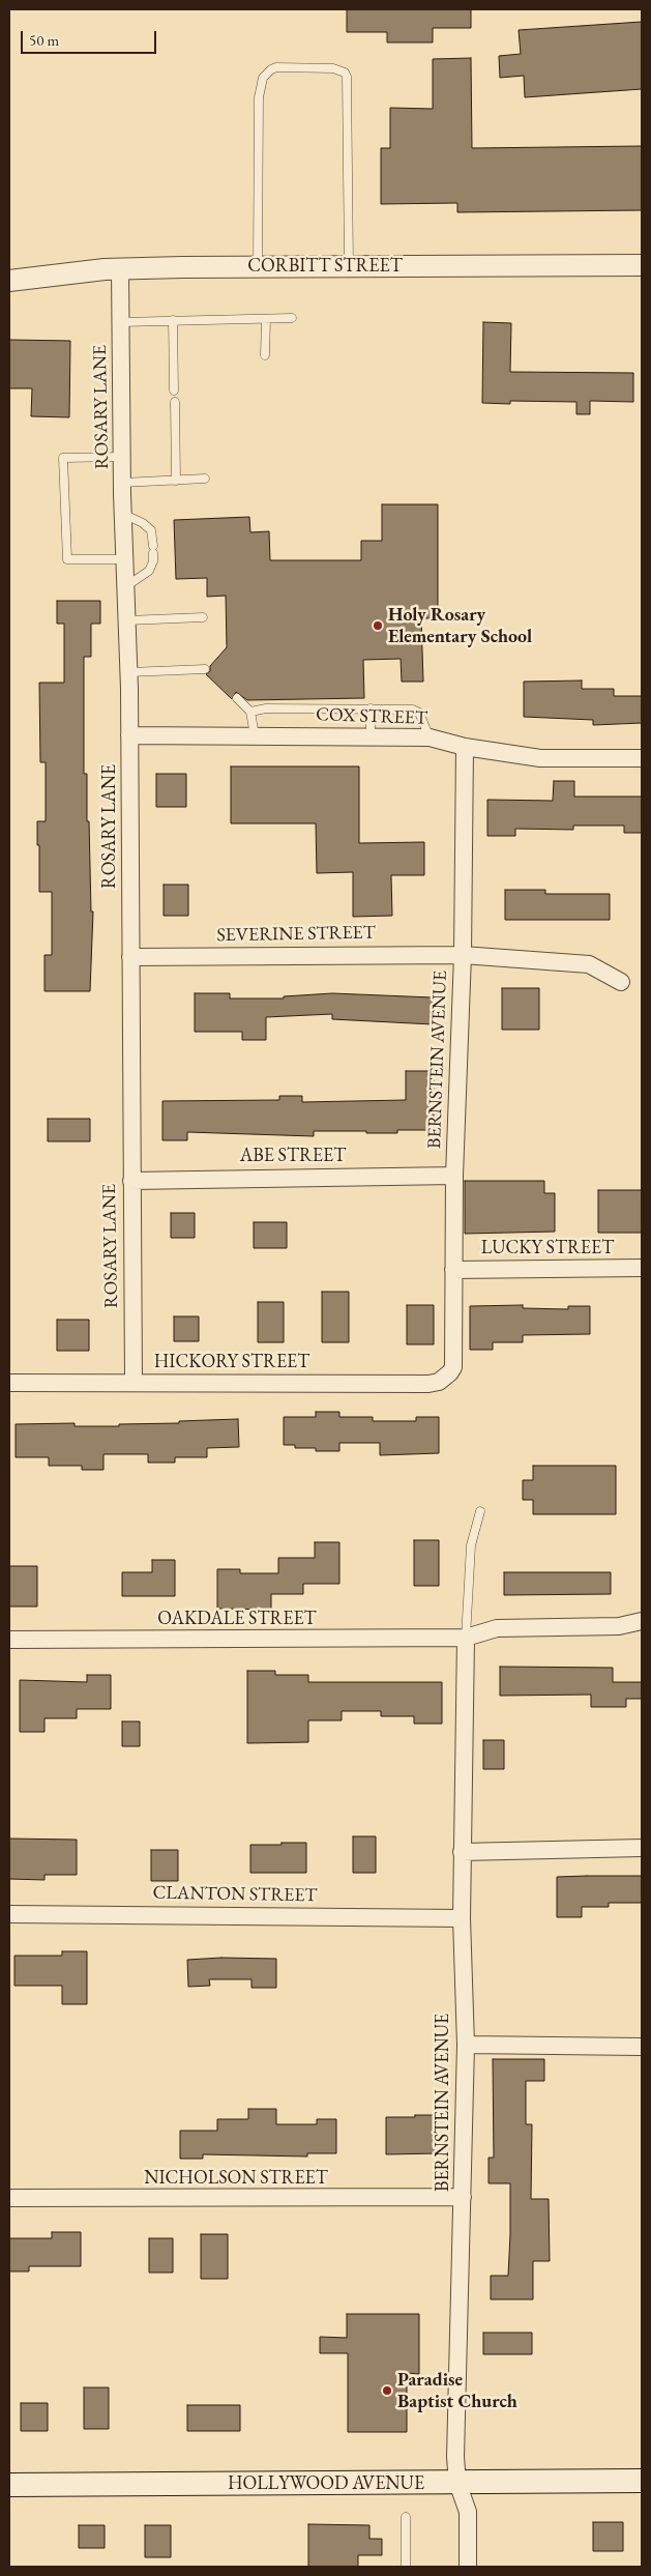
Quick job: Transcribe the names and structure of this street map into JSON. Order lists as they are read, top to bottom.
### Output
{
  "streets": {
    "main road": ["HOLLYWOOD AVENUE"],
    "street": [
      "CORBITT STREET",
      "ROSARY LANE",
      "COX STREET",
      "SEVERINE STREET",
      "BERNSTEIN AVENUE",
      "ABE STREET",
      "LUCKY STREET",
      "HICKORY STREET",
      "OAKDALE STREET",
      "CLANTON STREET",
      "NICHOLSON STREET"
    ]
  },
  "crossings": [
    ["CORBITT STREET", "ROSARY LANE"],
    ["ROSARY LANE", "COX STREET"],
    ["ROSARY LANE", "SEVERINE STREET"],
    ["ROSARY LANE", "ABE STREET"],
    ["ROSARY LANE", "HICKORY STREET"],
    ["COX STREET", "BERNSTEIN AVENUE"],
    ["SEVERINE STREET", "BERNSTEIN AVENUE"],
    ["BERNSTEIN AVENUE", "ABE STREET"],
    ["BERNSTEIN AVENUE", "LUCKY STREET"],
    ["BERNSTEIN AVENUE", "HICKORY STREET"],
    ["BERNSTEIN AVENUE", "OAKDALE STREET"],
    ["BERNSTEIN AVENUE", "CLANTON STREET"],
    ["BERNSTEIN AVENUE", "NICHOLSON STREET"],
    ["BERNSTEIN AVENUE", "HOLLYWOOD AVENUE"]
  ],
  "places": ["Holy Rosary Elementary School", "Paradise Baptist Church"],
  "scale_bar": "50 m"
}
